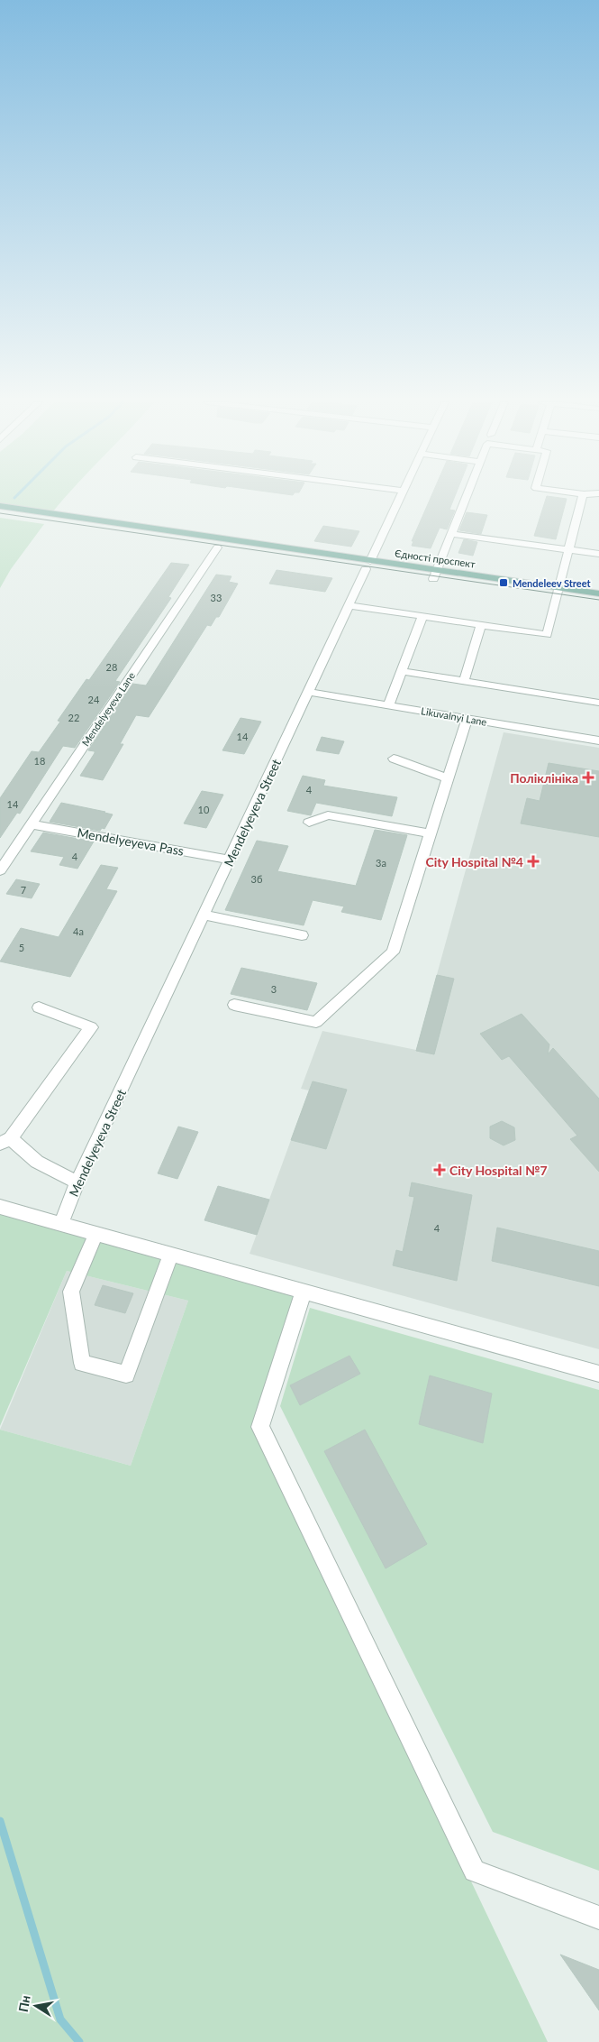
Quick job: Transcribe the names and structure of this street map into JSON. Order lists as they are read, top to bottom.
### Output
{
  "streets": {
    "main road": ["Єдності проспект"],
    "street": [
      "Mendelyeyeva Lane",
      "Likuvalnyi Lane",
      "Mendelyeyeva Street",
      "Mendelyeyeva Pass"
    ]
  },
  "crossings": [
    ["Єдності проспект", "Mendelyeyeva Lane"],
    ["Єдності проспект", "Mendelyeyeva Street"],
    ["Mendelyeyeva Lane", "Mendelyeyeva Pass"],
    ["Likuvalnyi Lane", "Mendelyeyeva Street"],
    ["Mendelyeyeva Street", "Mendelyeyeva Pass"]
  ],
  "places": {
    "transit": ["Mendeleev Street"],
    "health": ["Поліклініка", "City Hospital №4", "City Hospital №7"]
  },
  "house_numbers": [
    "33",
    "28",
    "24",
    "22",
    "14",
    "18",
    "4",
    "14",
    "10",
    "4",
    "3а",
    "3б",
    "7",
    "4а",
    "5",
    "3",
    "4"
  ],
  "north": "left"
}
